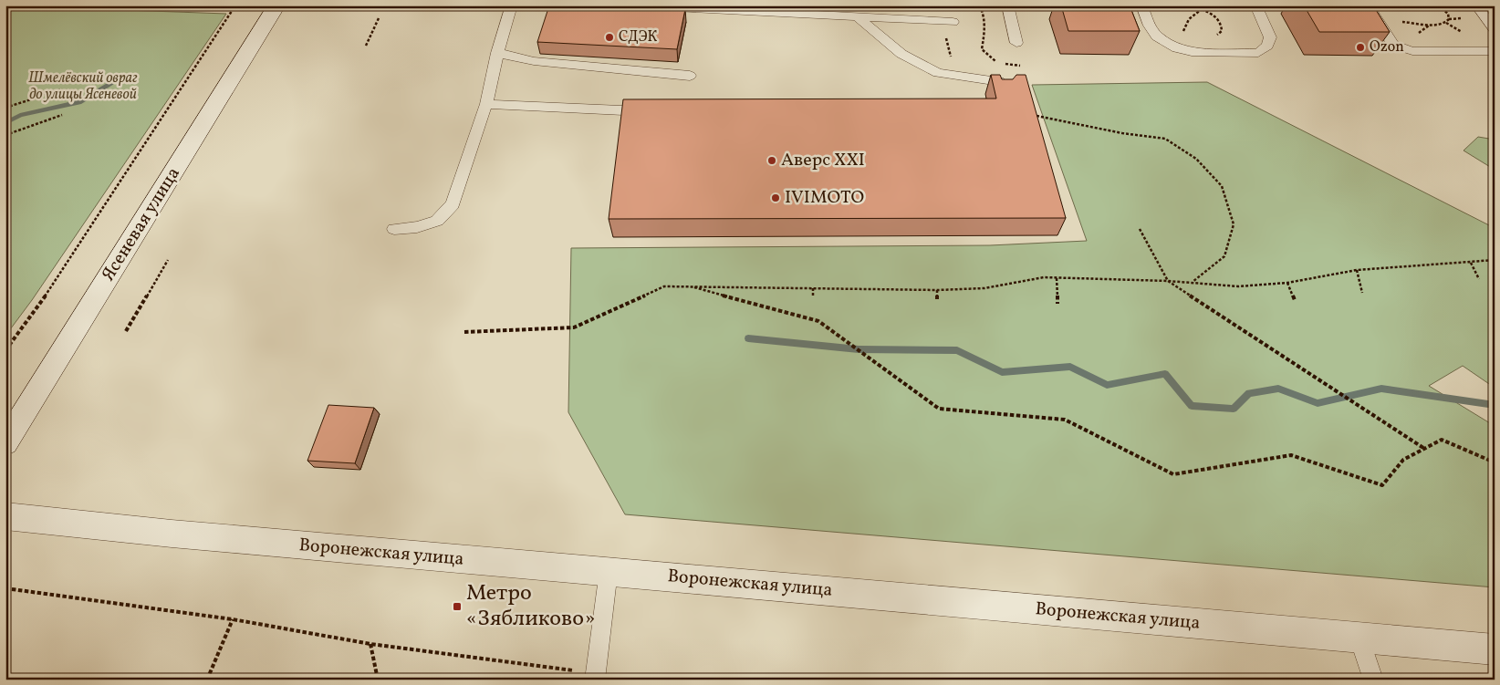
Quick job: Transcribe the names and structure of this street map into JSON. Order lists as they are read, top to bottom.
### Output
{
  "streets": {
    "street": ["Ясеневая улица", "Воронежская улица"]
  },
  "parks": ["Шмелёвский овраг до улицы Ясеневой"],
  "places": {
    "other": [
      "СДЭК",
      "Ozon",
      "Аверс XXI",
      "IVIMOTO"
    ],
    "transit": ["Метро «Зябликово»"]
  }
}
